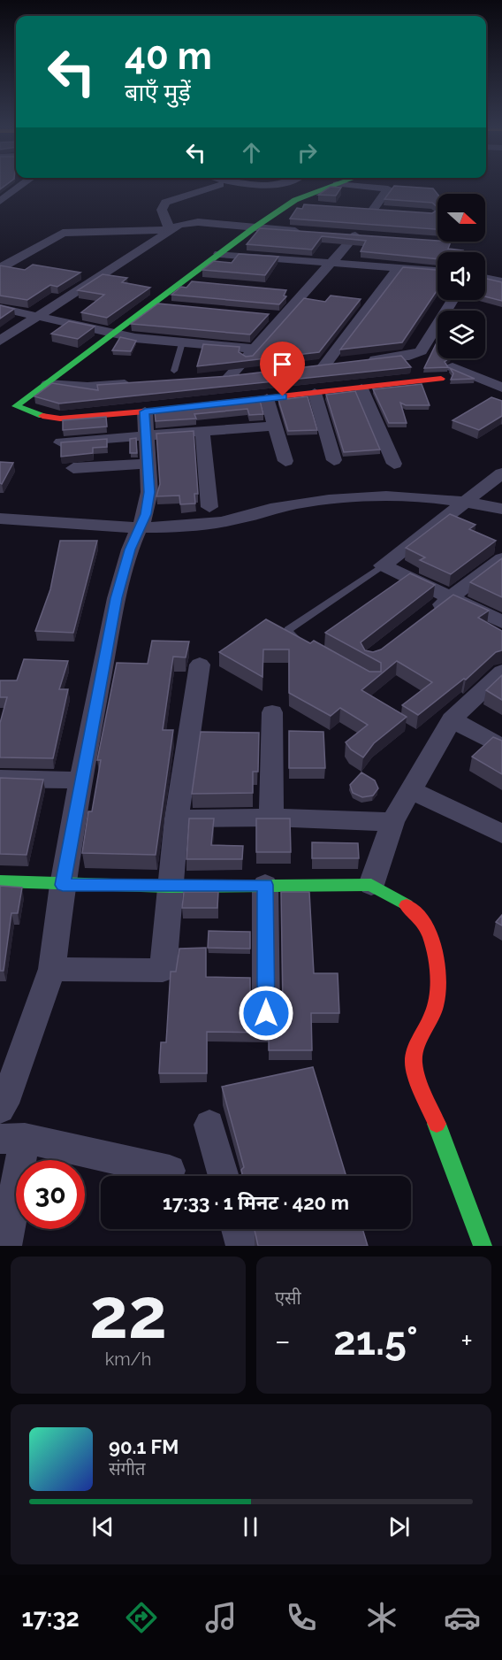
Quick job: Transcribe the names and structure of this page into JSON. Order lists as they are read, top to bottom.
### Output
{
  "north": "right",
  "page": {
    "turn": ["40 m", "बाएँ मुड़ें"],
    "limit": "30",
    "trip": "17:33 · 1 मिनट · 420 m",
    "tile": [
      ["22", "km/h"],
      "एसी"
    ],
    "heat": ["−", "21.5°", "+"],
    "song": ["90.1 FM", "संगीत"],
    "tabs": "17:32"
  }
}
